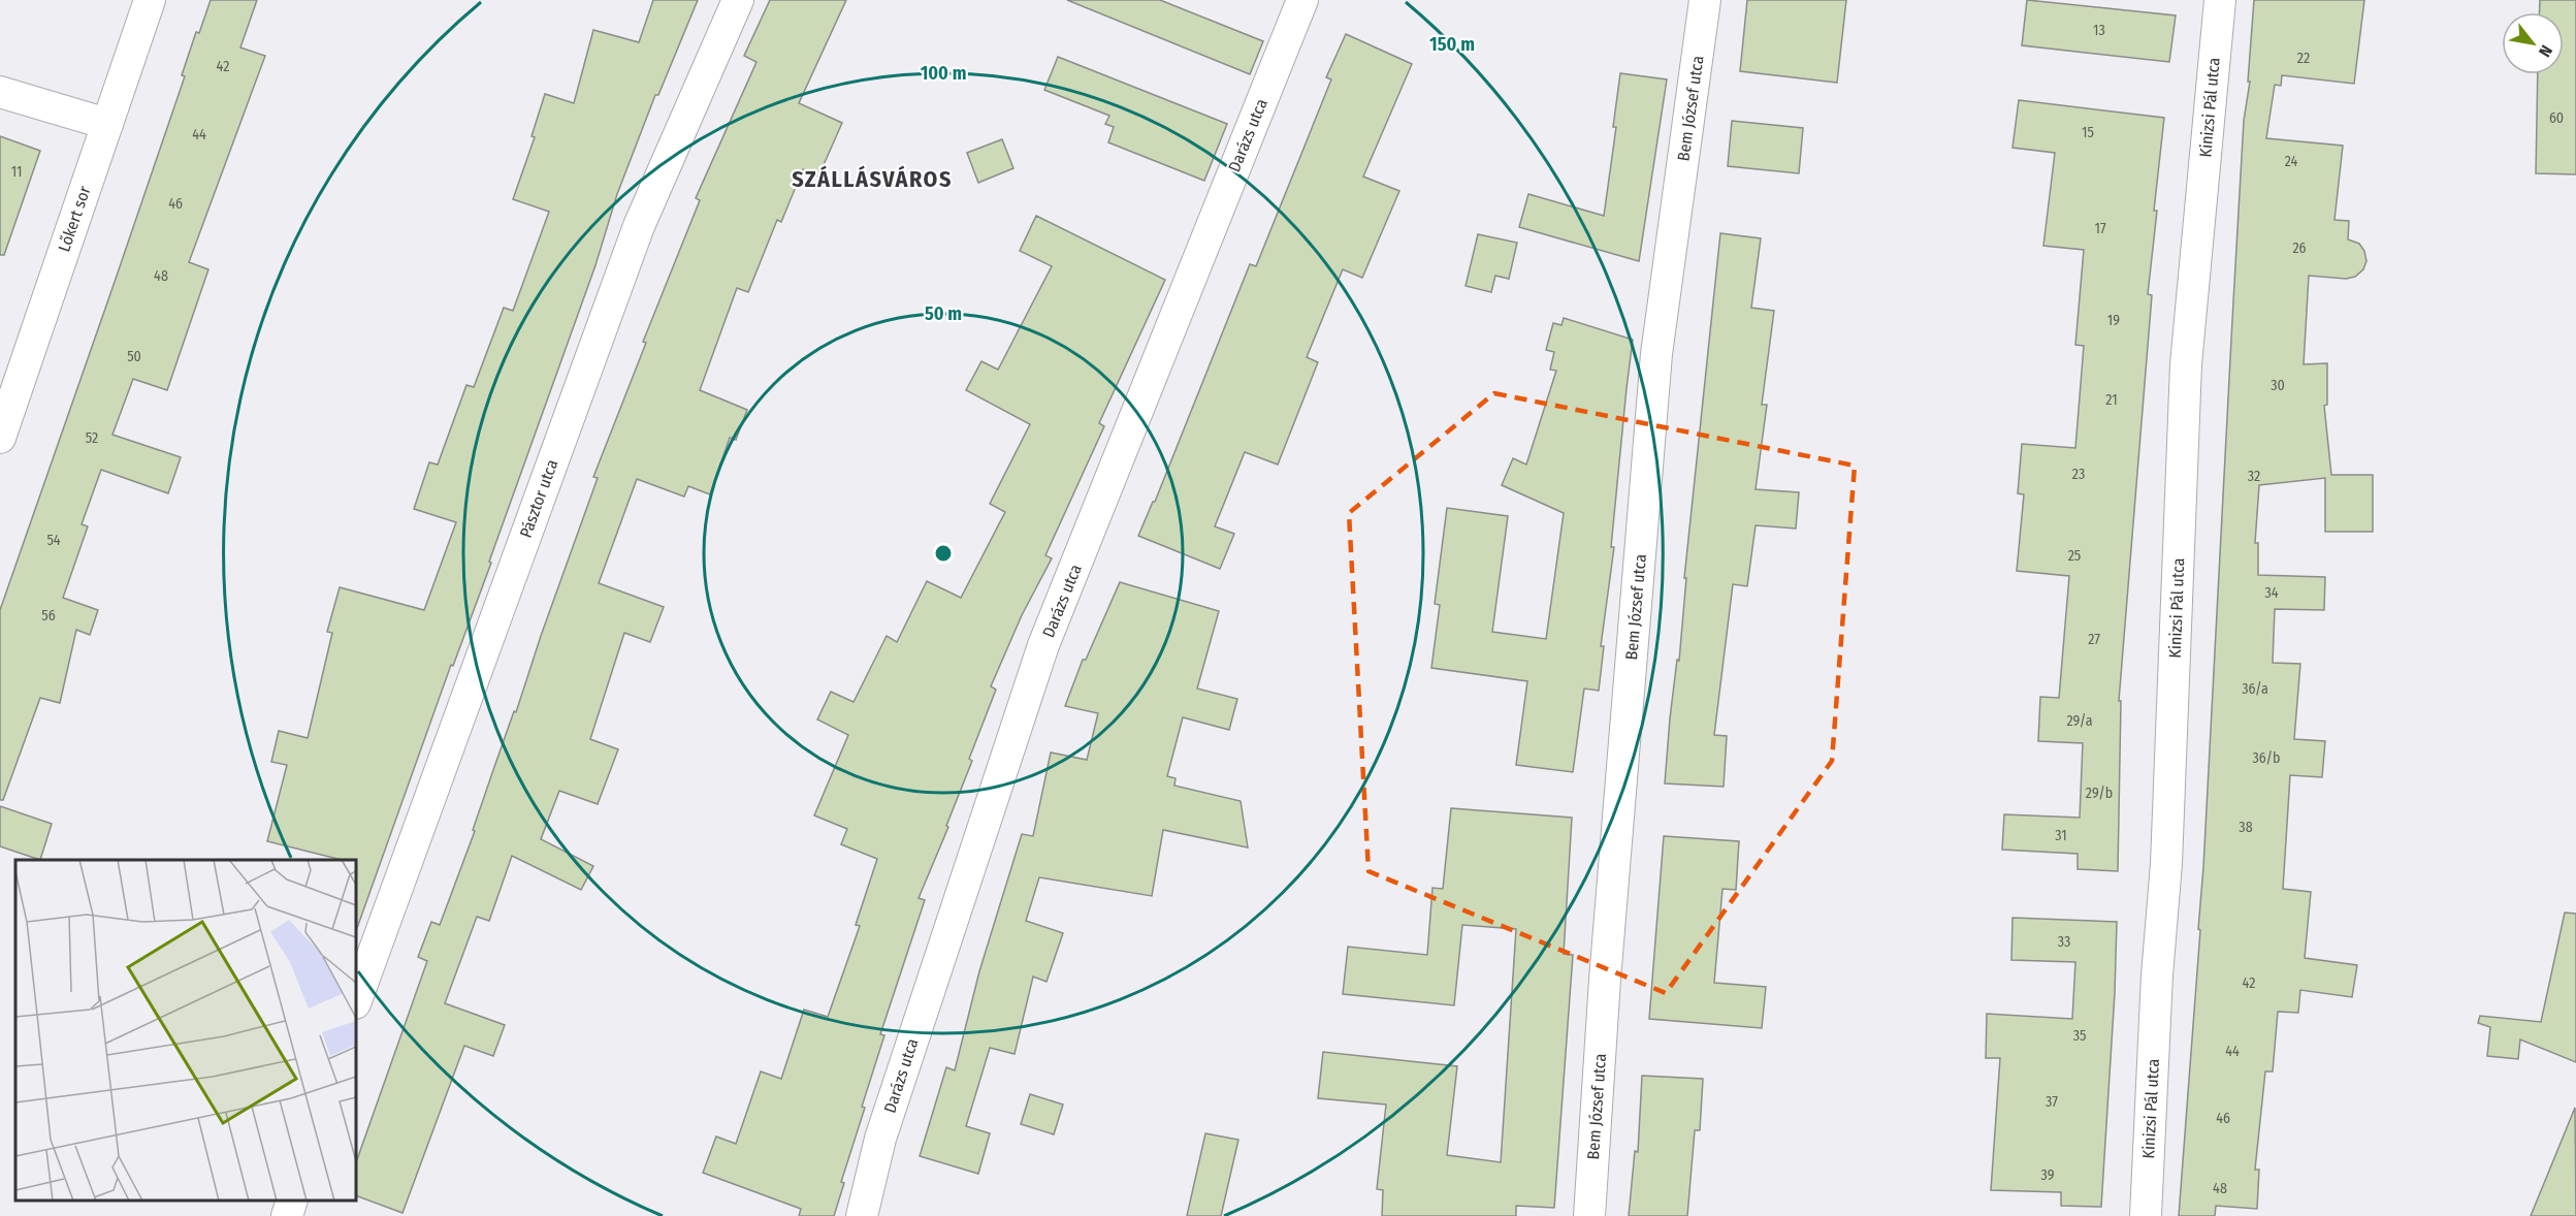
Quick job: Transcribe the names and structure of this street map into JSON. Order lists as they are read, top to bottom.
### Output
{
  "streets": {
    "street": [
      "Kinizsi Pál utca",
      "Bem József utca",
      "Darázs utca",
      "Lőkert sor",
      "Pásztor utca"
    ]
  },
  "districts": ["SZÁLLÁSVÁROS"],
  "house_numbers": [
    "13",
    "22",
    "42",
    "60",
    "15",
    "44",
    "24",
    "11",
    "46",
    "17",
    "26",
    "48",
    "19",
    "50",
    "30",
    "21",
    "52",
    "23",
    "32",
    "54",
    "25",
    "34",
    "56",
    "27",
    "36/a",
    "29/a",
    "36/b",
    "29/b",
    "38",
    "31",
    "33",
    "42",
    "35",
    "44",
    "37",
    "46",
    "39",
    "48"
  ],
  "north": "bottom right",
  "rings": ["150 m", "100 m", "50 m"]
}
